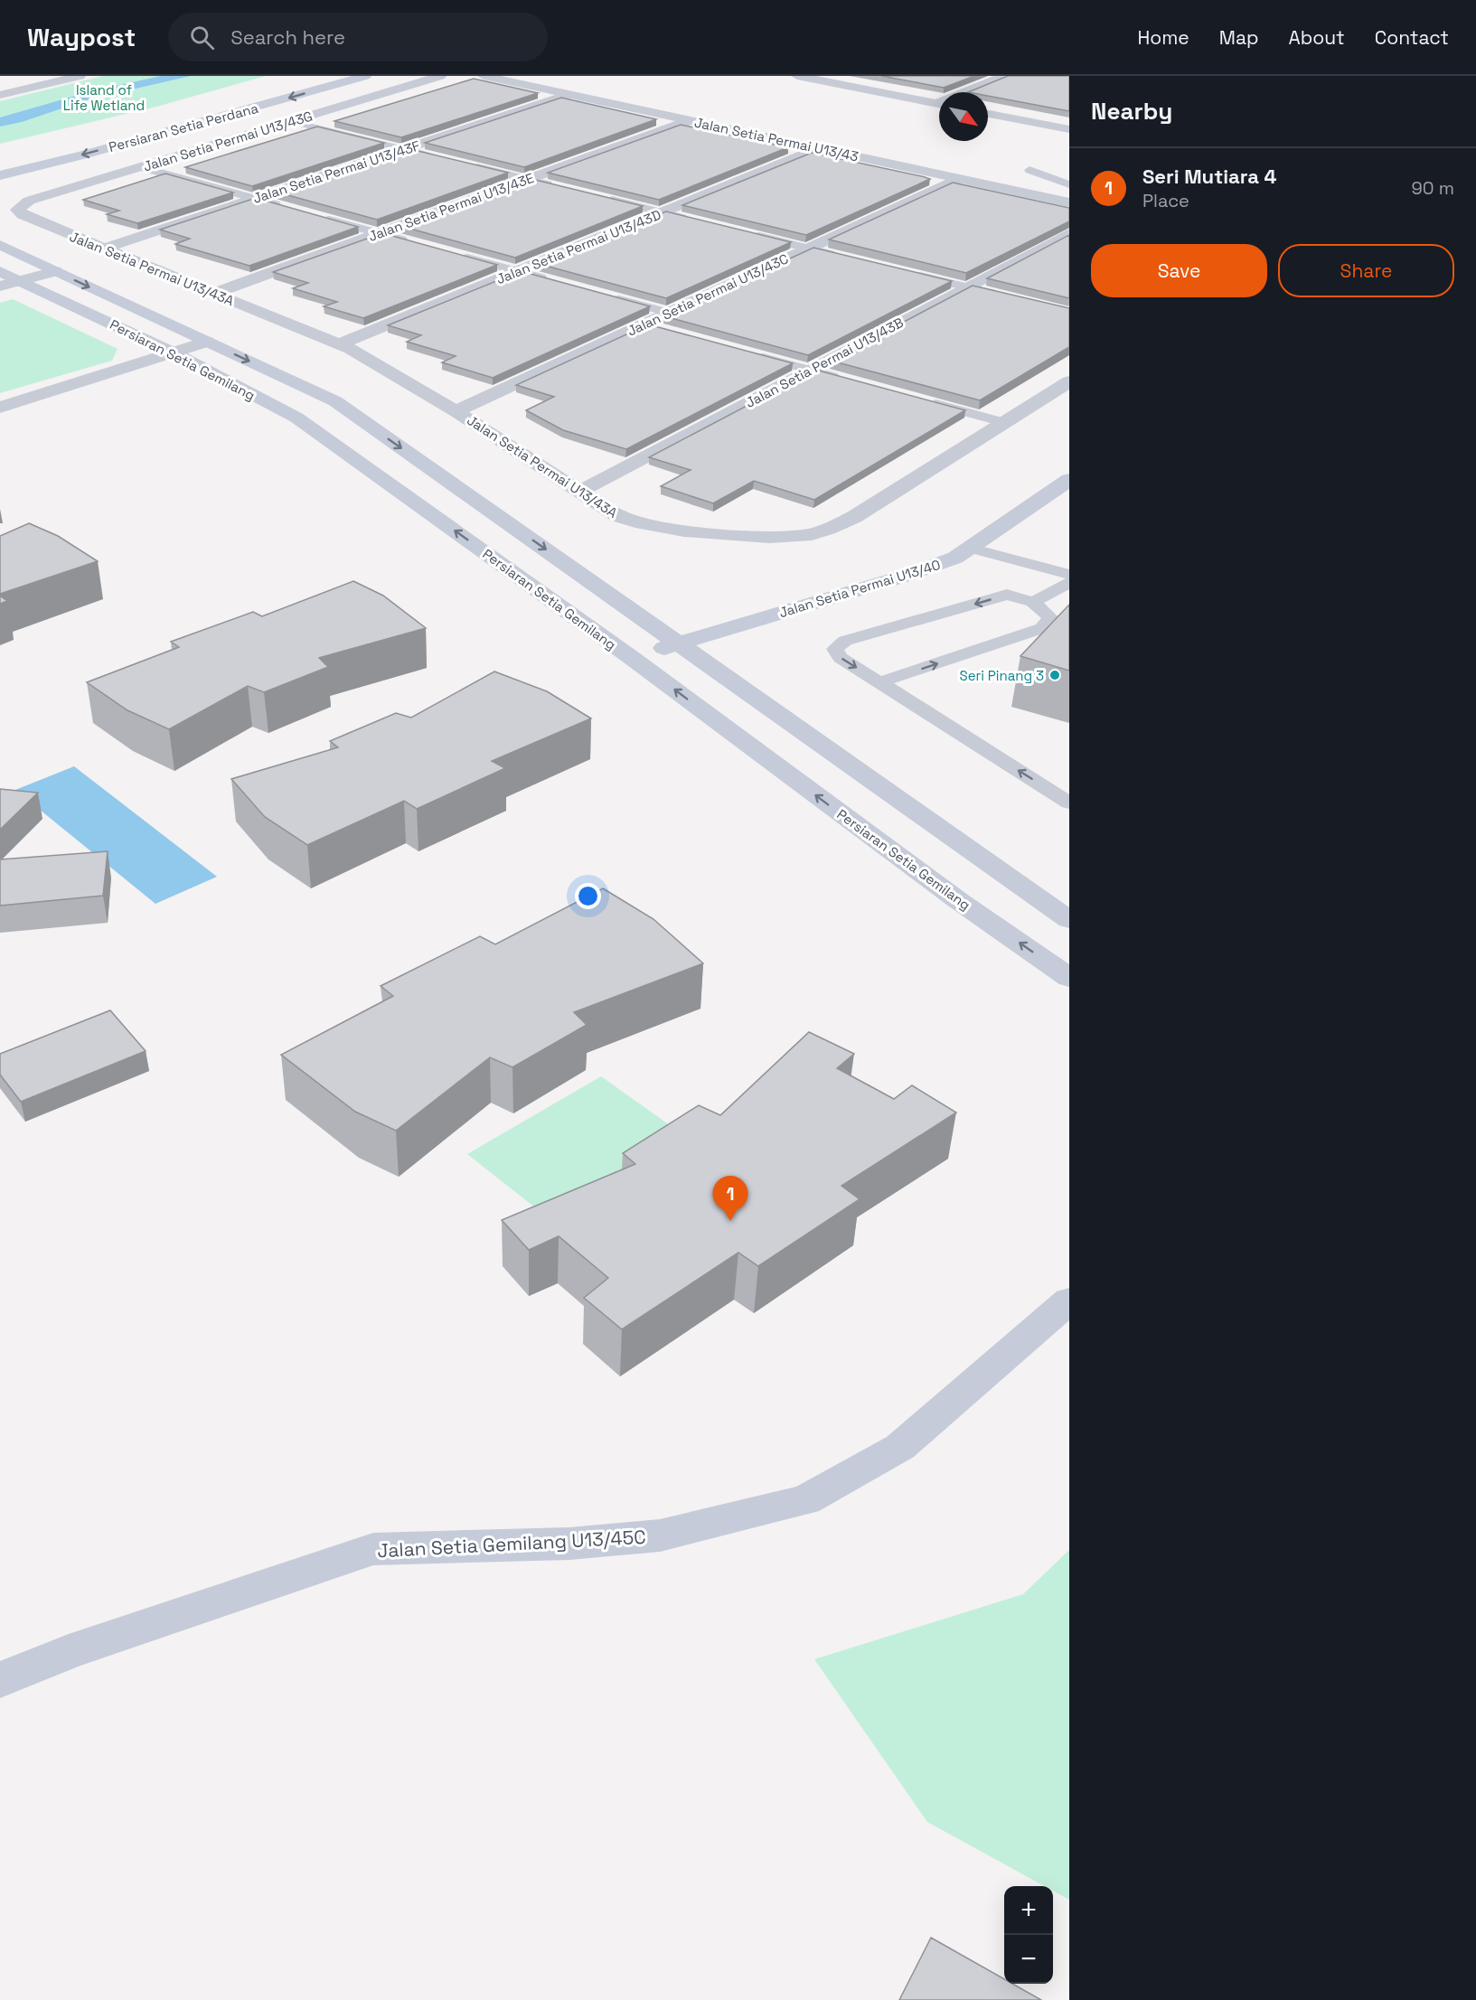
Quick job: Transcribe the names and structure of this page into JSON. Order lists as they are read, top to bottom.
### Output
{
  "streets": {
    "street": [
      "Persiaran Setia Perdana",
      "Jalan Setia Permai U13/43",
      "Jalan Setia Permai U13/43G",
      "Jalan Setia Permai U13/43F",
      "Jalan Setia Permai U13/43E",
      "Jalan Setia Permai U13/43D",
      "Jalan Setia Permai U13/43A",
      "Jalan Setia Permai U13/43C",
      "Persiaran Setia Gemilang",
      "Jalan Setia Permai U13/43B",
      "Jalan Setia Permai U13/40",
      "Jalan Setia Gemilang U13/45C"
    ]
  },
  "crossings": [
    ["Jalan Setia Permai U13/43", "Jalan Setia Permai U13/43F"],
    ["Jalan Setia Permai U13/43", "Jalan Setia Permai U13/43E"],
    ["Jalan Setia Permai U13/43", "Jalan Setia Permai U13/43D"],
    ["Jalan Setia Permai U13/43", "Jalan Setia Permai U13/43C"],
    ["Jalan Setia Permai U13/43G", "Jalan Setia Permai U13/43A"],
    ["Jalan Setia Permai U13/43F", "Jalan Setia Permai U13/43A"],
    ["Jalan Setia Permai U13/43E", "Jalan Setia Permai U13/43A"],
    ["Jalan Setia Permai U13/43D", "Jalan Setia Permai U13/43A"],
    ["Jalan Setia Permai U13/43A", "Jalan Setia Permai U13/43C"],
    ["Jalan Setia Permai U13/43A", "Jalan Setia Permai U13/43B"],
    ["Persiaran Setia Gemilang", "Jalan Setia Permai U13/40"]
  ],
  "parks": ["Island of Life Wetland"],
  "places": ["Seri Pinang 3"],
  "north": "bottom right",
  "page": {
    "header": "Waypost",
    "search": "Search here",
    "nav": [
      "Home",
      "Map",
      "About",
      "Contact"
    ],
    "heading": "Nearby",
    "list": [
      {
        "mark": "1",
        "name": "Seri Mutiara 4",
        "note": "Place",
        "value": "90 m"
      }
    ],
    "buttons": ["Save", "Share"],
    "pins": "1",
    "map_buttons": ["+", "−"]
  }
}
